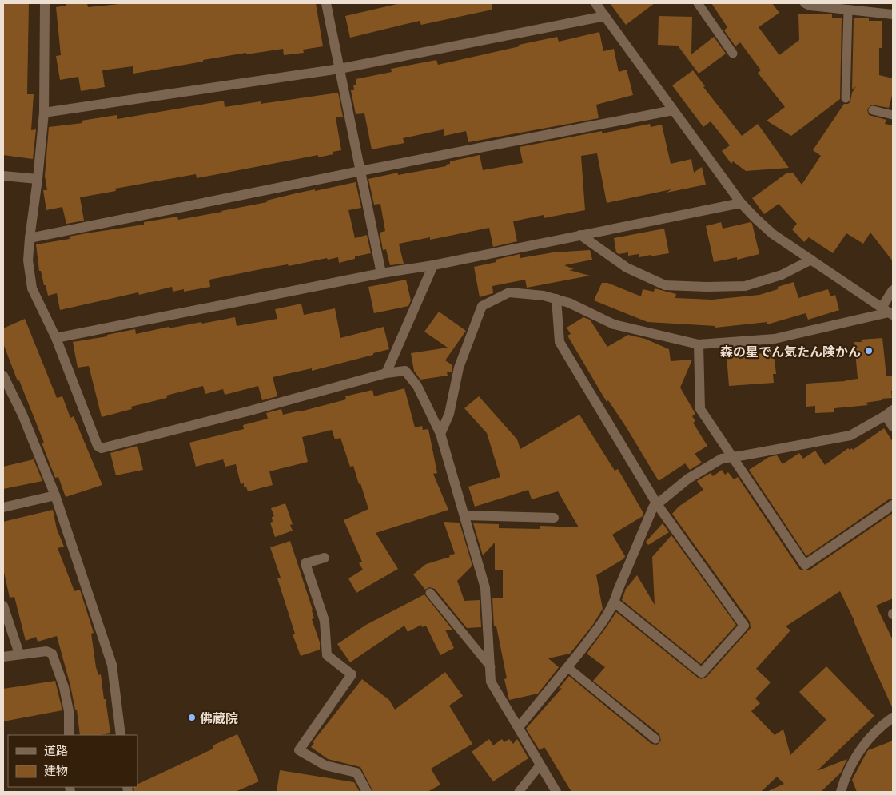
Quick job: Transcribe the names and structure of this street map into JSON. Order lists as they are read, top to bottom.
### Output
{
  "places": ["森の星でん気たん険かん", "佛蔵院"],
  "legend": ["道路", "建物"]
}
